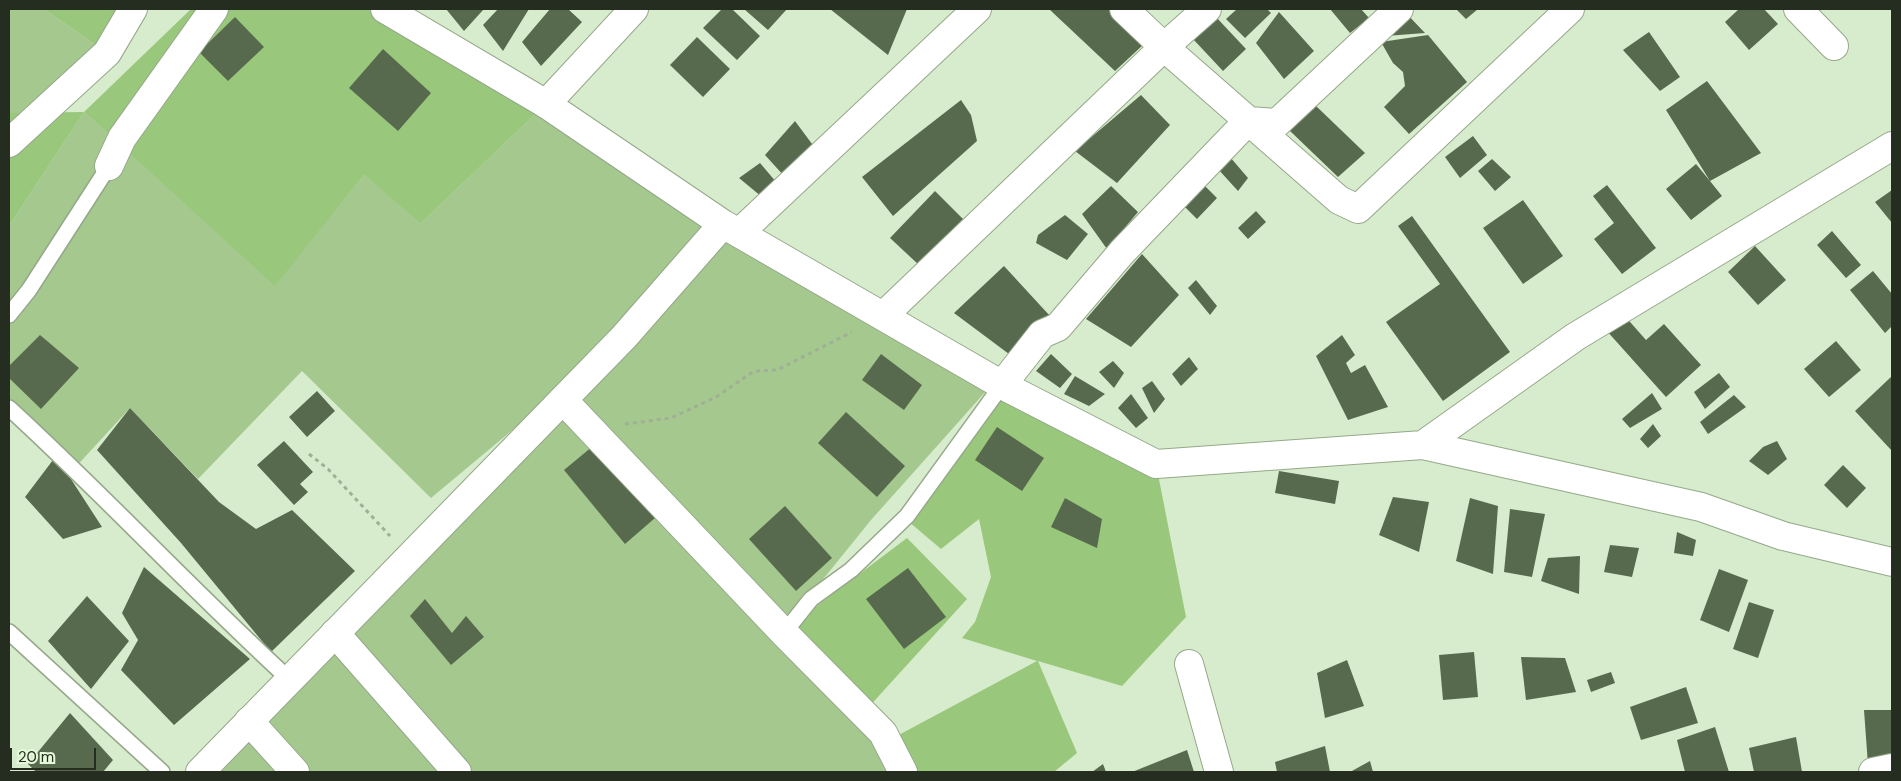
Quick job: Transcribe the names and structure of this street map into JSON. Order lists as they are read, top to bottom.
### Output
{
  "scale_bar": "20 m"
}
